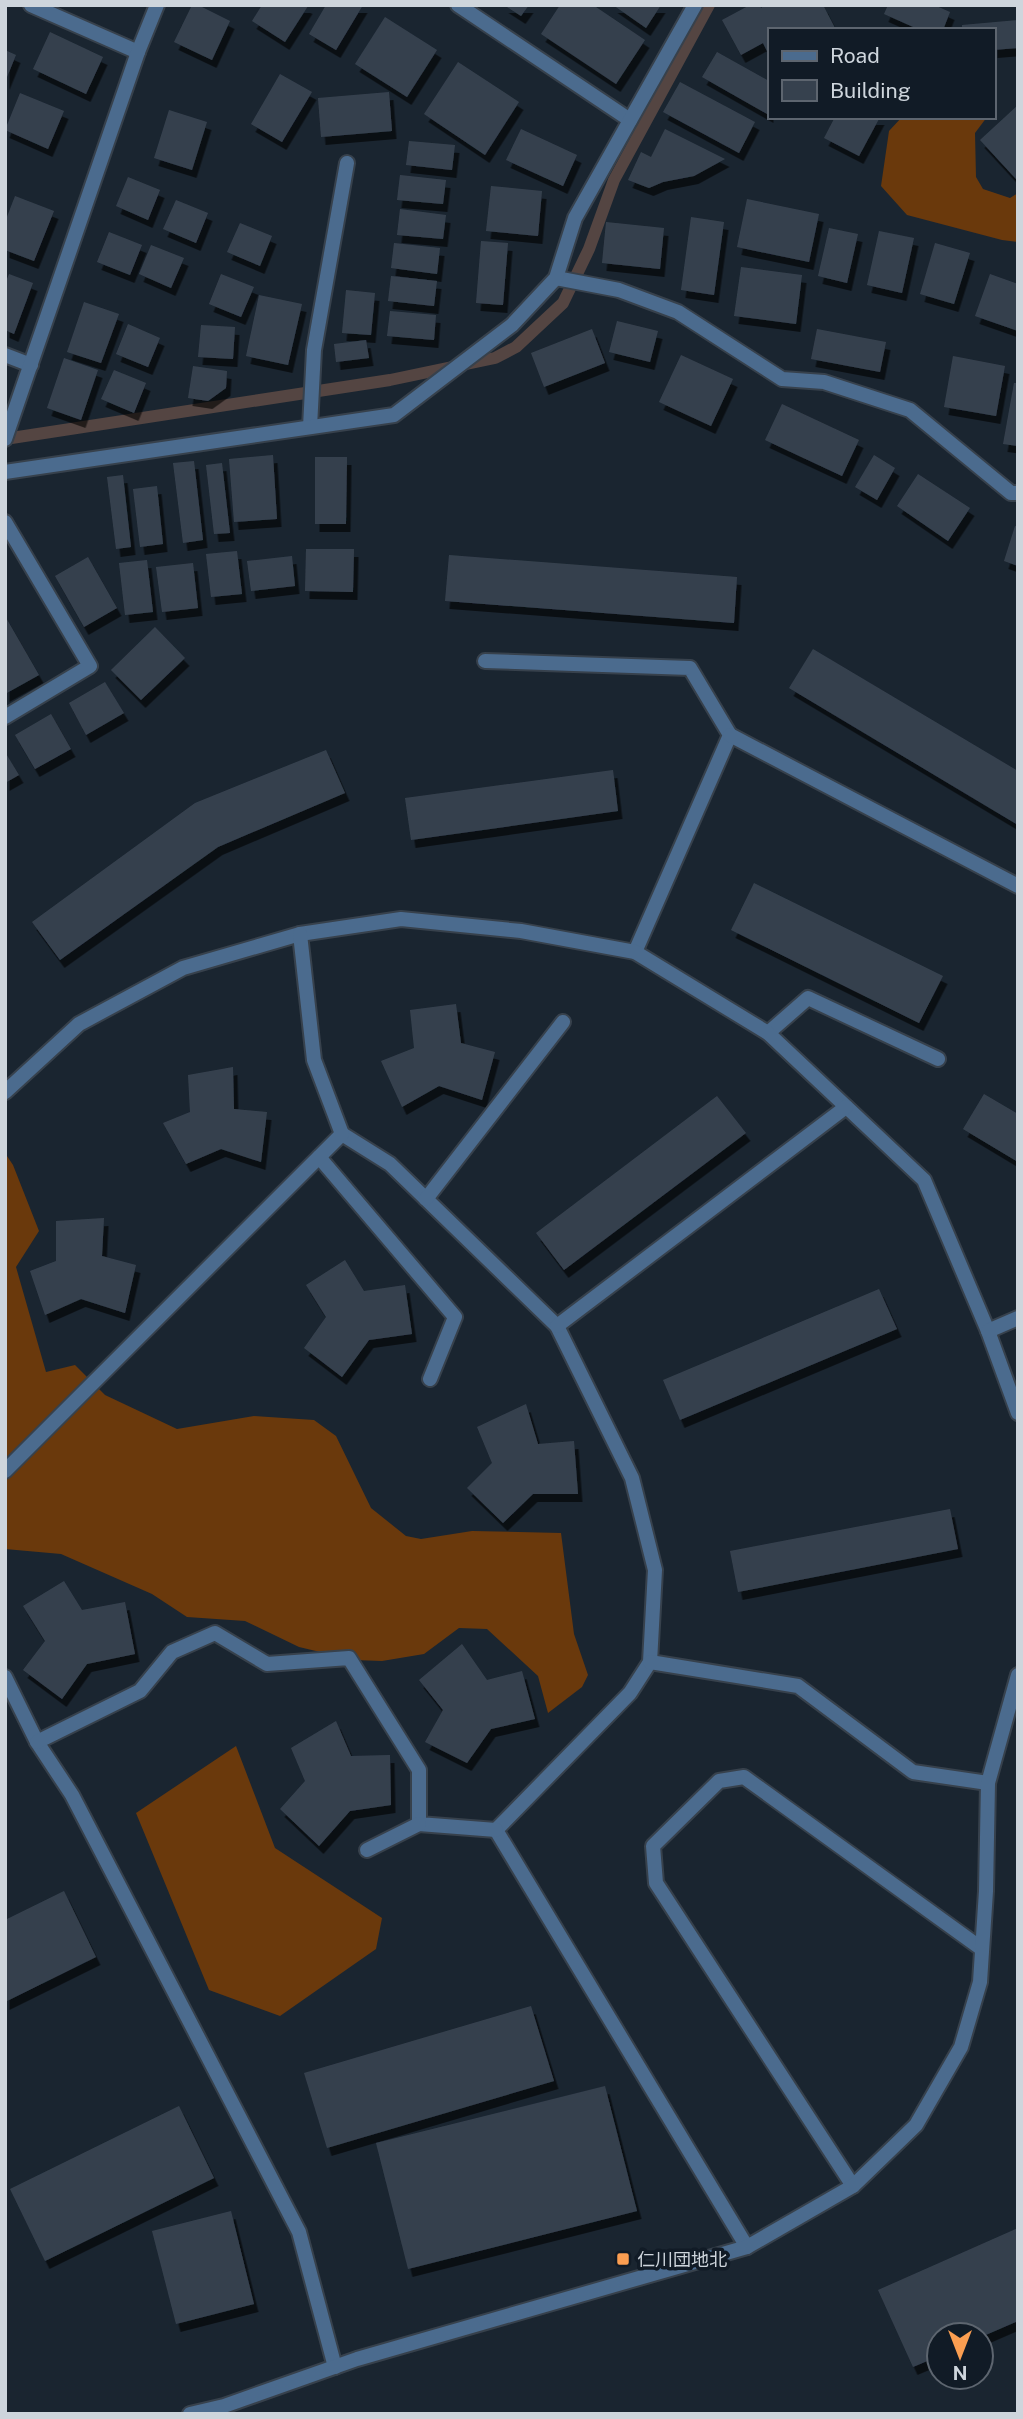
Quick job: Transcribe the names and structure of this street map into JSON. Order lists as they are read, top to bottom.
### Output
{
  "places": {
    "transit": ["仁川団地北"]
  },
  "legend": ["Road", "Building"],
  "north": "bottom"
}
